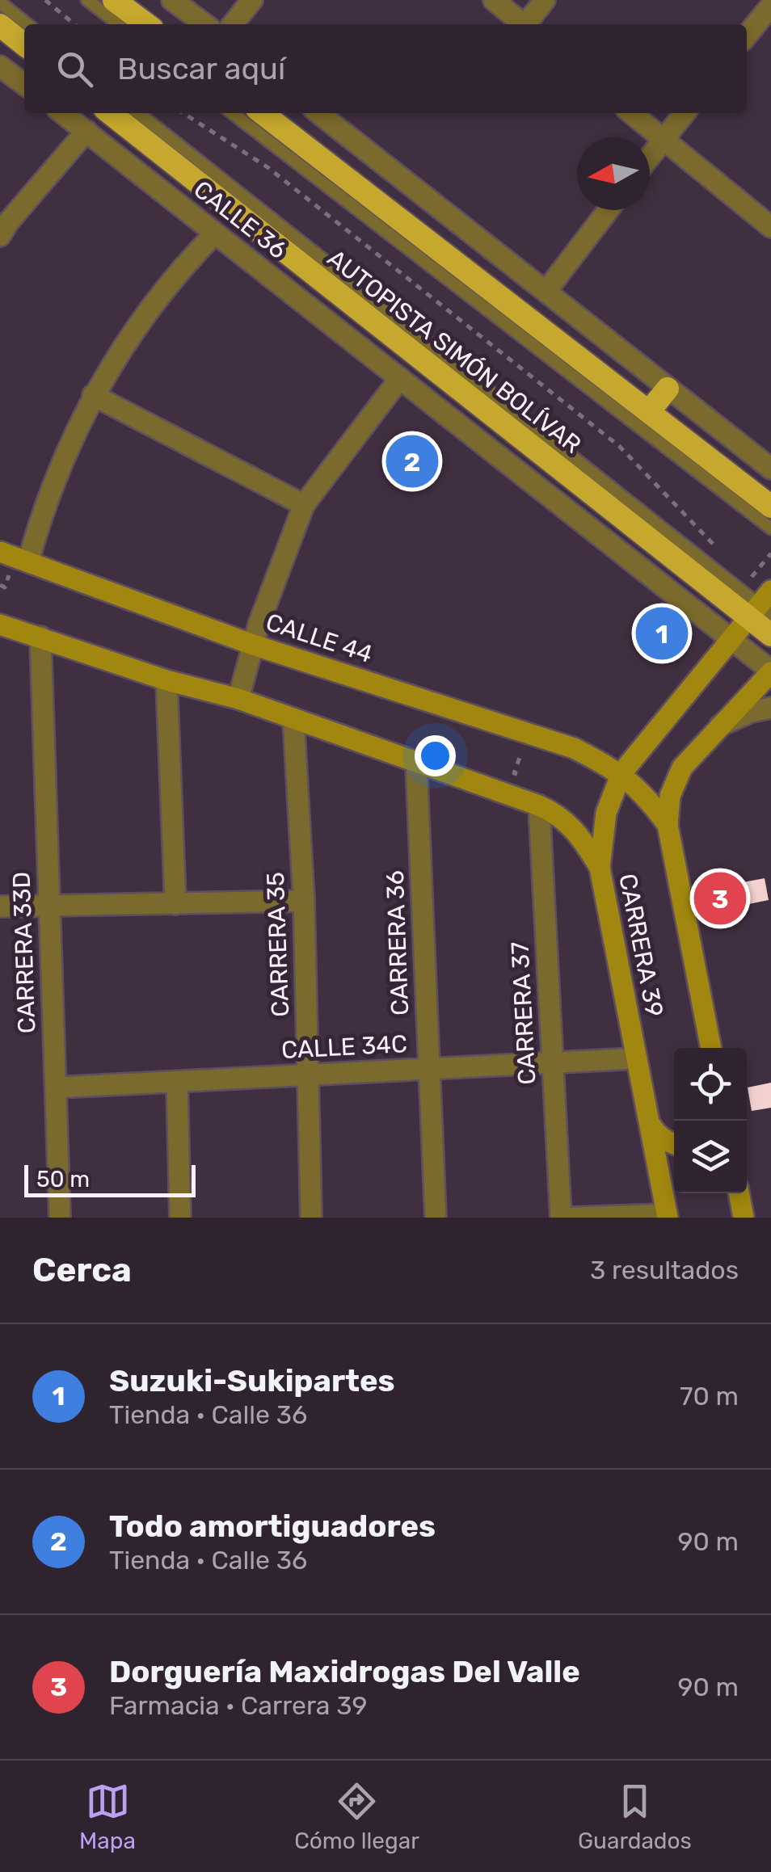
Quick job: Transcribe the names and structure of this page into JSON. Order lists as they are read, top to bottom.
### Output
{
  "streets": {
    "highway": ["AUTOPISTA SIMÓN BOLÍVAR"],
    "main road": ["CALLE 44", "CARRERA 39"],
    "street": [
      "CALLE 36",
      "CARRERA 36",
      "CARRERA 35",
      "CARRERA 33D",
      "CARRERA 37",
      "CALLE 34C"
    ]
  },
  "crossings": [
    ["CALLE 36", "CARRERA 39"],
    ["AUTOPISTA SIMÓN BOLÍVAR", "CARRERA 39"],
    ["CALLE 44", "CARRERA 39"],
    ["CARRERA 36", "CALLE 34C"],
    ["CARRERA 35", "CALLE 34C"],
    ["CARRERA 39", "CALLE 34C"],
    ["CARRERA 33D", "CALLE 34C"],
    ["CARRERA 37", "CALLE 34C"]
  ],
  "scale_bar": "50 m",
  "north": "left",
  "page": {
    "search": "Buscar aquí",
    "pins": ["2", "1", "3"],
    "scale": "50 m",
    "heading": ["Cerca", "3 resultados"],
    "list": [
      {
        "mark": "1",
        "name": "Suzuki-Sukipartes",
        "note": "Tienda · Calle 36",
        "value": "70 m"
      },
      {
        "mark": "2",
        "name": "Todo amortiguadores",
        "note": "Tienda · Calle 36",
        "value": "90 m"
      },
      {
        "mark": "3",
        "name": "Dorguería Maxidrogas Del Valle",
        "note": "Farmacia · Carrera 39",
        "value": "90 m"
      }
    ],
    "nav": ["Mapa", "Cómo llegar", "Guardados"]
  }
}
